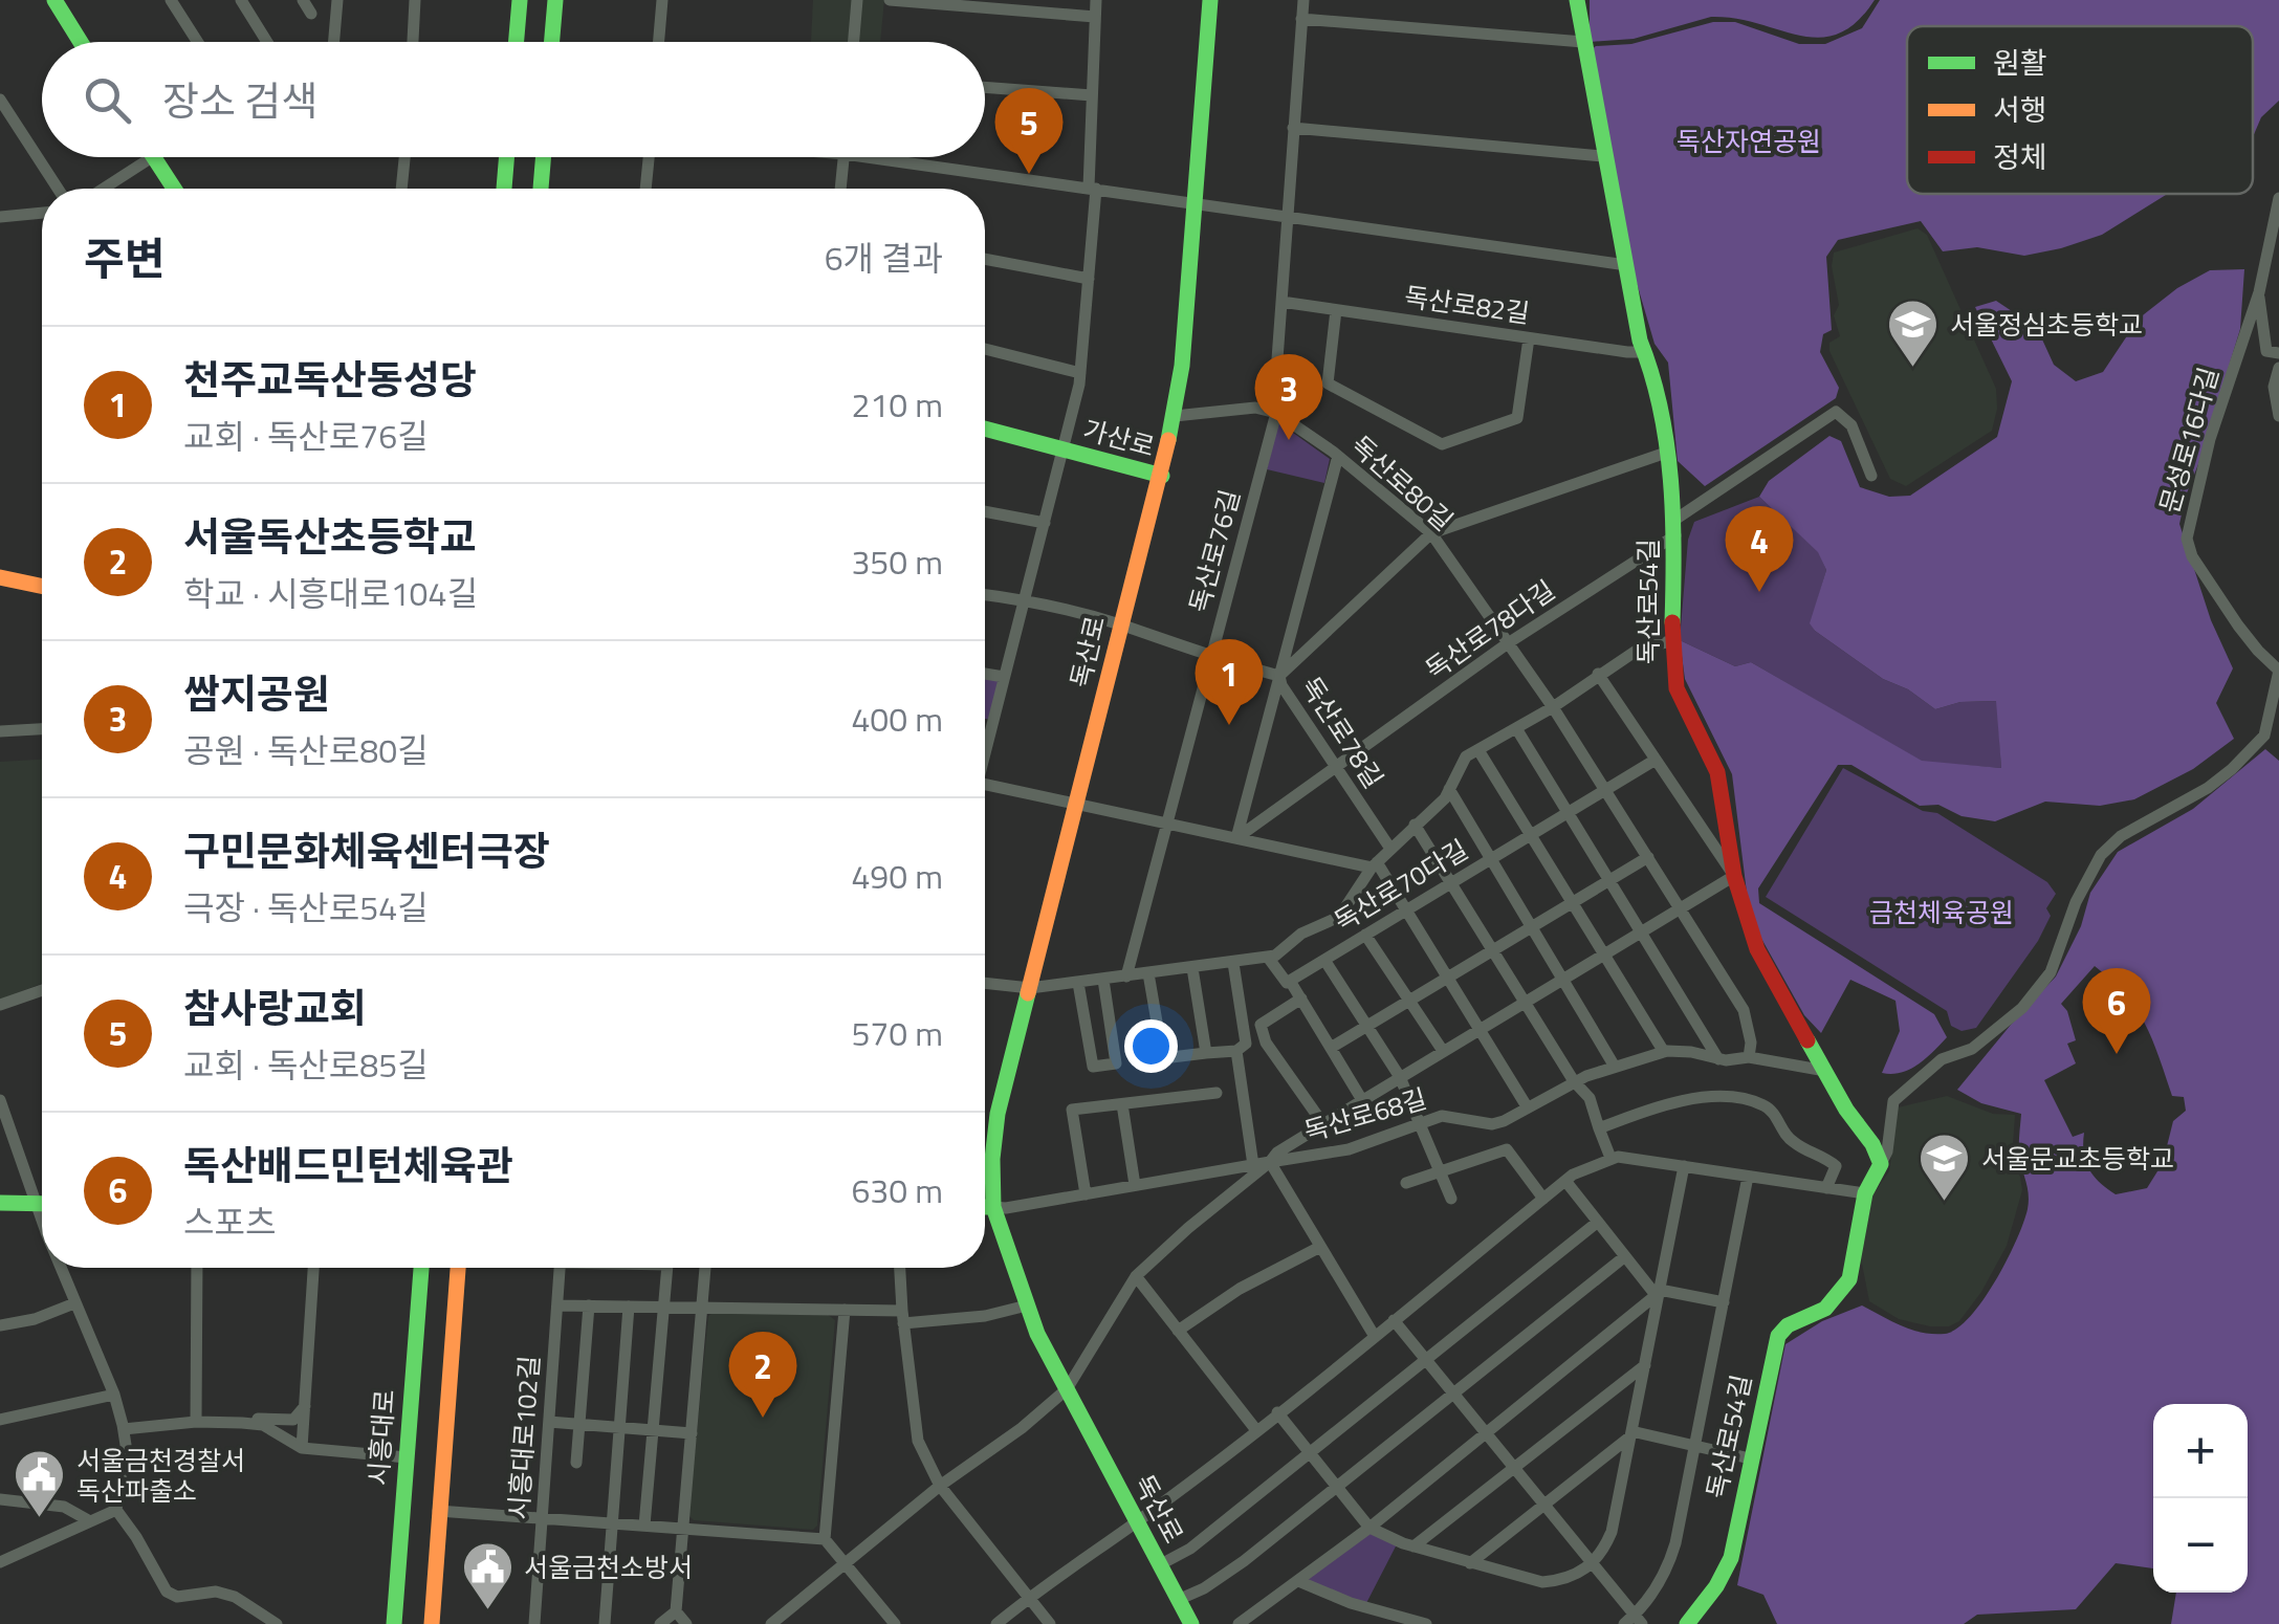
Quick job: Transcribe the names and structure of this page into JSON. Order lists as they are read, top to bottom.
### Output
{
  "streets": {
    "main road": [
      "가산로",
      "독산로54길",
      "독산로",
      "시흥대로"
    ],
    "street": [
      "독산로82길",
      "문성로16다길",
      "독산로80길",
      "독산로76길",
      "독산로78다길",
      "독산로78길",
      "독산로70다길",
      "독산로68길",
      "시흥대로102길"
    ]
  },
  "crossings": [
    ["독산로82길", "독산로54길"],
    ["가산로", "독산로"],
    ["문성로16다길", "독산로54길"],
    ["독산로80길", "독산로76길"],
    ["독산로80길", "독산로78다길"],
    ["독산로80길", "독산로70다길"],
    ["독산로80길", "독산로68길"],
    ["독산로76길", "독산로78길"],
    ["독산로54길", "독산로78다길"],
    ["독산로54길", "독산로68길"],
    ["독산로78다길", "독산로78길"],
    ["독산로", "독산로78길"],
    ["독산로", "독산로68길"]
  ],
  "parks": ["독산자연공원", "금천체육공원"],
  "places": {
    "school or university": ["서울정심초등학교", "서울문교초등학교"],
    "public building": ["서울금천경찰서 독산파출소", "서울금천소방서"]
  },
  "legend": ["원활", "서행", "정체"],
  "page": {
    "search": "장소 검색",
    "pins": [
      "5",
      "3",
      "4",
      "1",
      "6",
      "2"
    ],
    "heading": ["주변", "6개 결과"],
    "list": [
      {
        "mark": "1",
        "name": "천주교독산동성당",
        "note": "교회 · 독산로76길",
        "value": "210 m"
      },
      {
        "mark": "2",
        "name": "서울독산초등학교",
        "note": "학교 · 시흥대로104길",
        "value": "350 m"
      },
      {
        "mark": "3",
        "name": "쌈지공원",
        "note": "공원 · 독산로80길",
        "value": "400 m"
      },
      {
        "mark": "4",
        "name": "구민문화체육센터극장",
        "note": "극장 · 독산로54길",
        "value": "490 m"
      },
      {
        "mark": "5",
        "name": "참사랑교회",
        "note": "교회 · 독산로85길",
        "value": "570 m"
      },
      {
        "mark": "6",
        "name": "독산배드민턴체육관",
        "note": "스포츠",
        "value": "630 m"
      }
    ],
    "map_buttons": ["+", "−"]
  }
}
